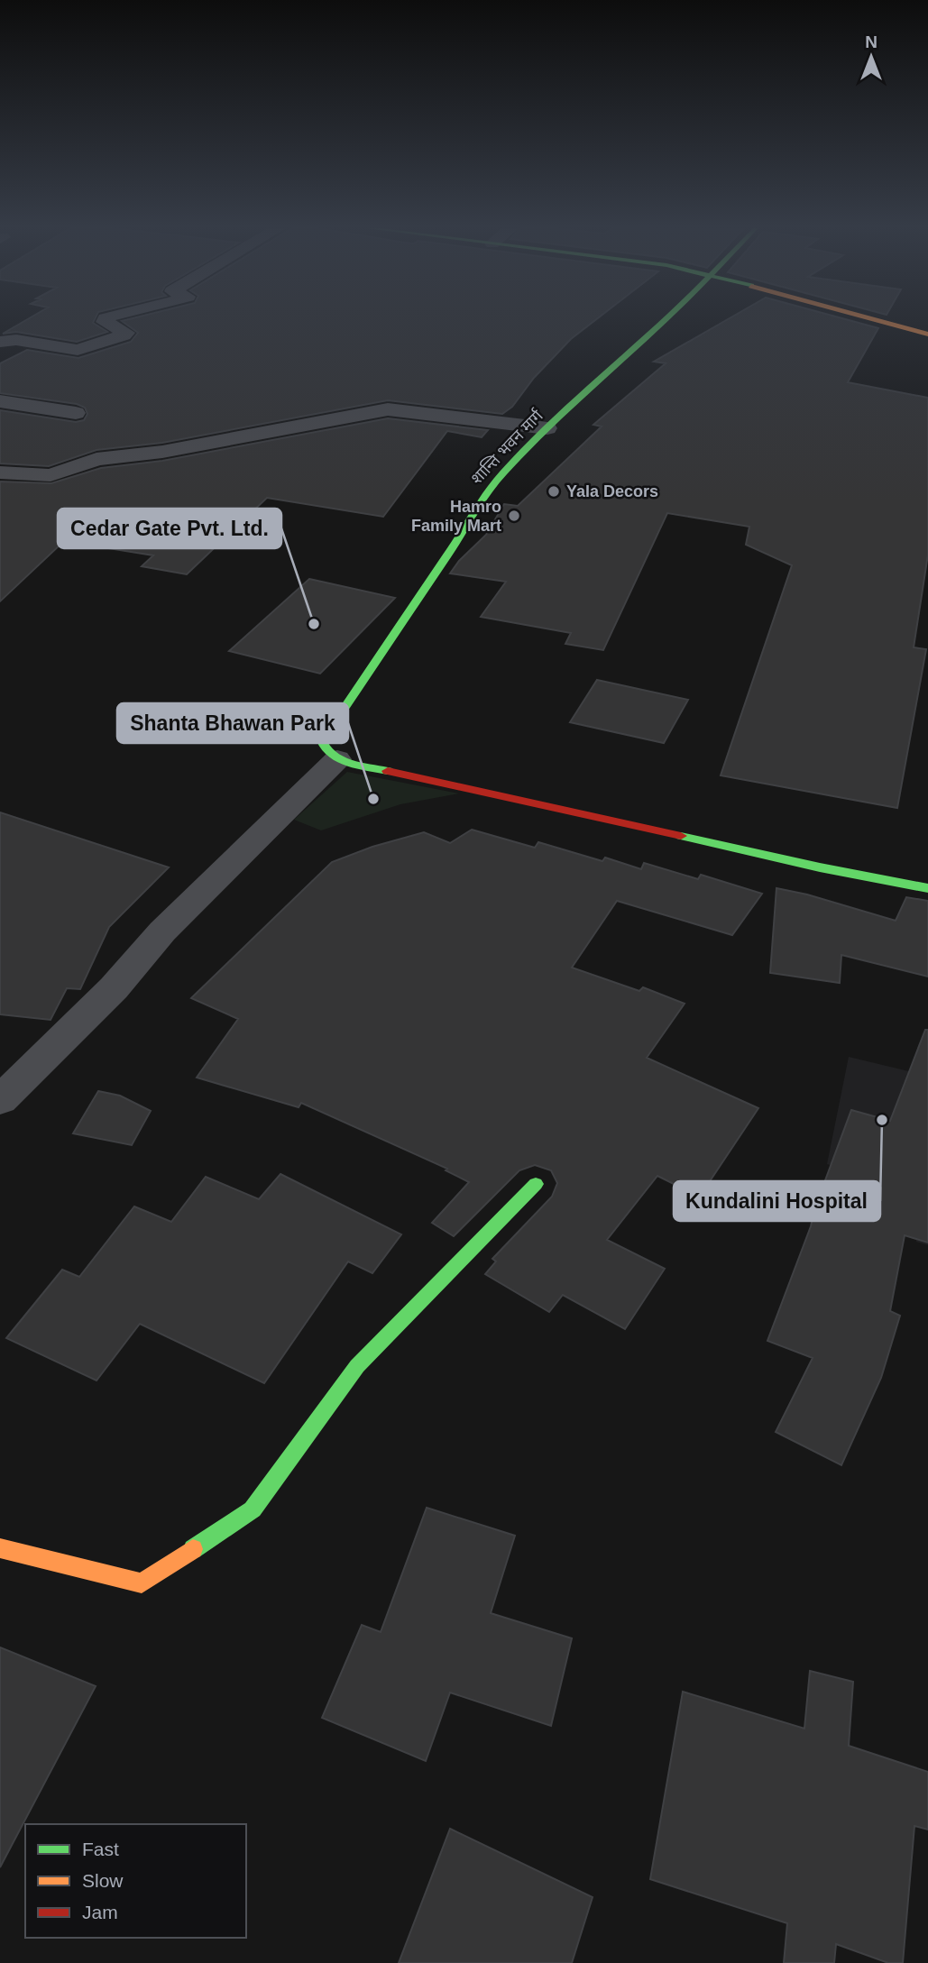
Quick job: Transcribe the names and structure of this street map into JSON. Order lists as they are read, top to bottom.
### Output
{
  "streets": {
    "main road": ["शान्ति भवन मार्ग"]
  },
  "places": [
    "Yala Decors",
    "Hamro Family Mart",
    "Cedar Gate Pvt. Ltd.",
    "Shanta Bhawan Park",
    "Kundalini Hospital"
  ],
  "legend": ["Fast", "Slow", "Jam"],
  "north": "top"
}
